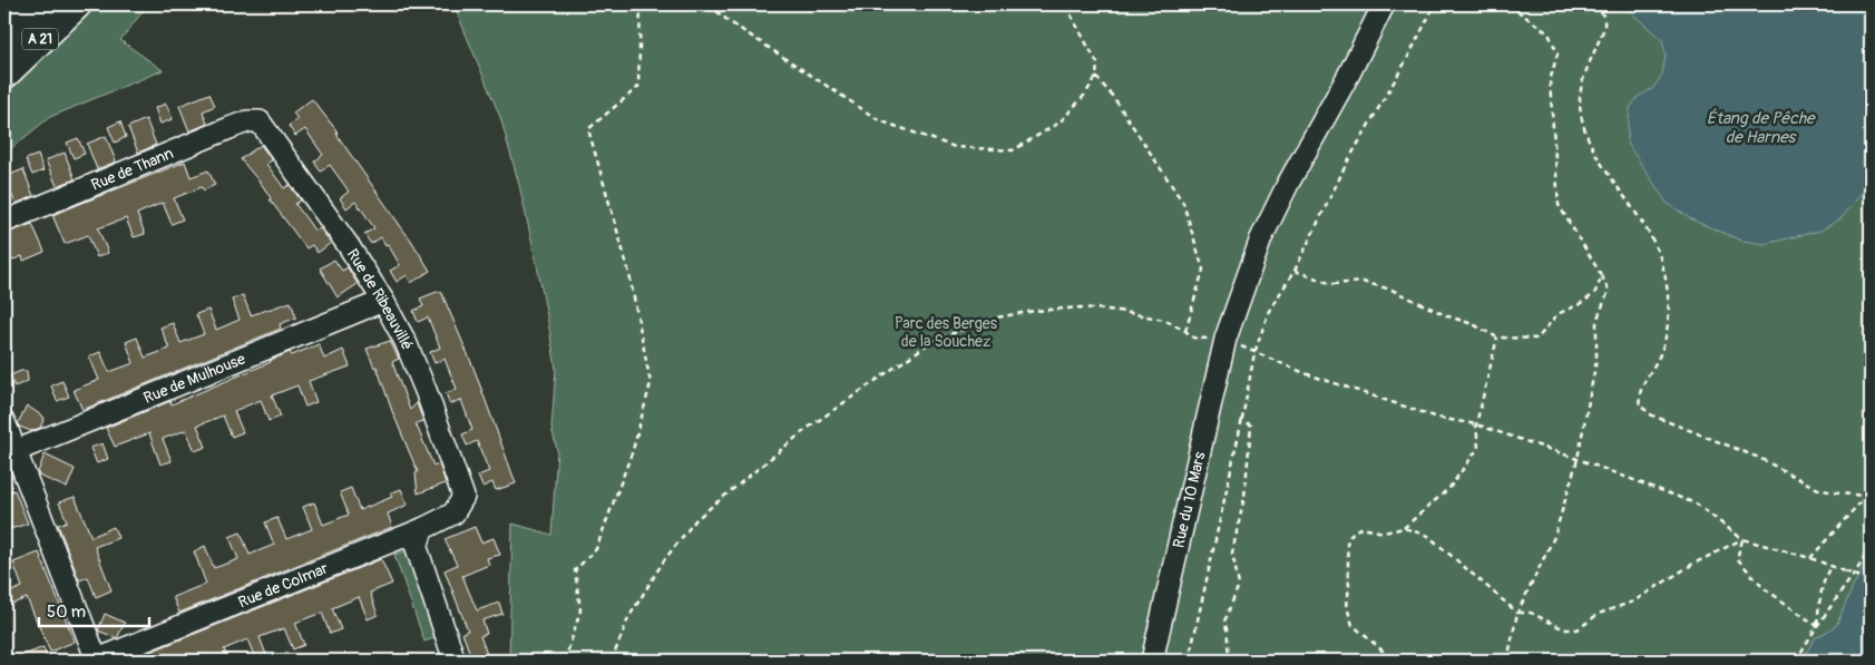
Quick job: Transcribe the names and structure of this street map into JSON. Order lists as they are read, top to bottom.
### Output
{
  "streets": {
    "highway": ["A 21"],
    "street": [
      "Rue de Thann",
      "Rue de Ribeauvillé",
      "Rue de Mulhouse",
      "Rue du 10 Mars",
      "Rue de Colmar"
    ]
  },
  "crossings": [
    ["Rue de Thann", "Rue de Ribeauvillé"],
    ["Rue de Ribeauvillé", "Rue de Mulhouse"],
    ["Rue de Ribeauvillé", "Rue de Colmar"]
  ],
  "water": ["Étang de Pêche de Harnes"],
  "parks": ["Parc des Berges de la Souchez"],
  "scale_bar": "50 m"
}
